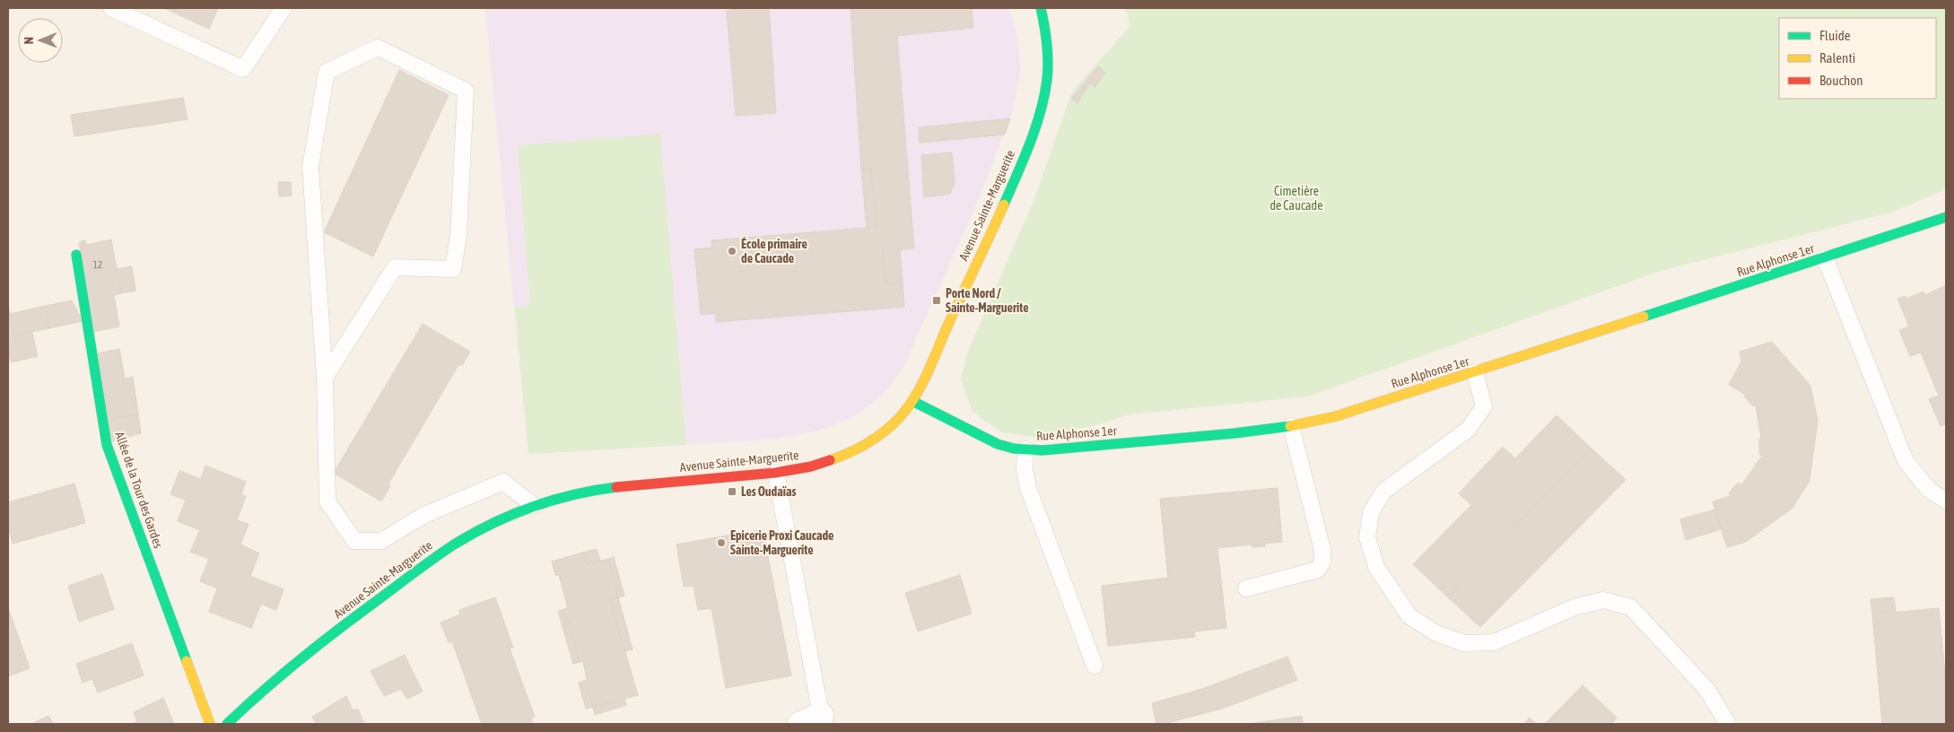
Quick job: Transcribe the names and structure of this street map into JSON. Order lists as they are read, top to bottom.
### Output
{
  "streets": {
    "street": ["Avenue Sainte-Marguerite", "Rue Alphonse 1er", "Allée de la Tour des Gardes"]
  },
  "crossings": [
    ["Avenue Sainte-Marguerite", "Rue Alphonse 1er"]
  ],
  "parks": ["Cimetière de Caucade"],
  "places": {
    "other": ["École primaire de Caucade", "Epicerie Proxi Caucade Sainte-Marguerite"],
    "transit": ["Porte Nord / Sainte-Marguerite", "Les Oudaïas"]
  },
  "house_numbers": ["12"],
  "legend": ["Fluide", "Ralenti", "Bouchon"],
  "north": "left"
}
